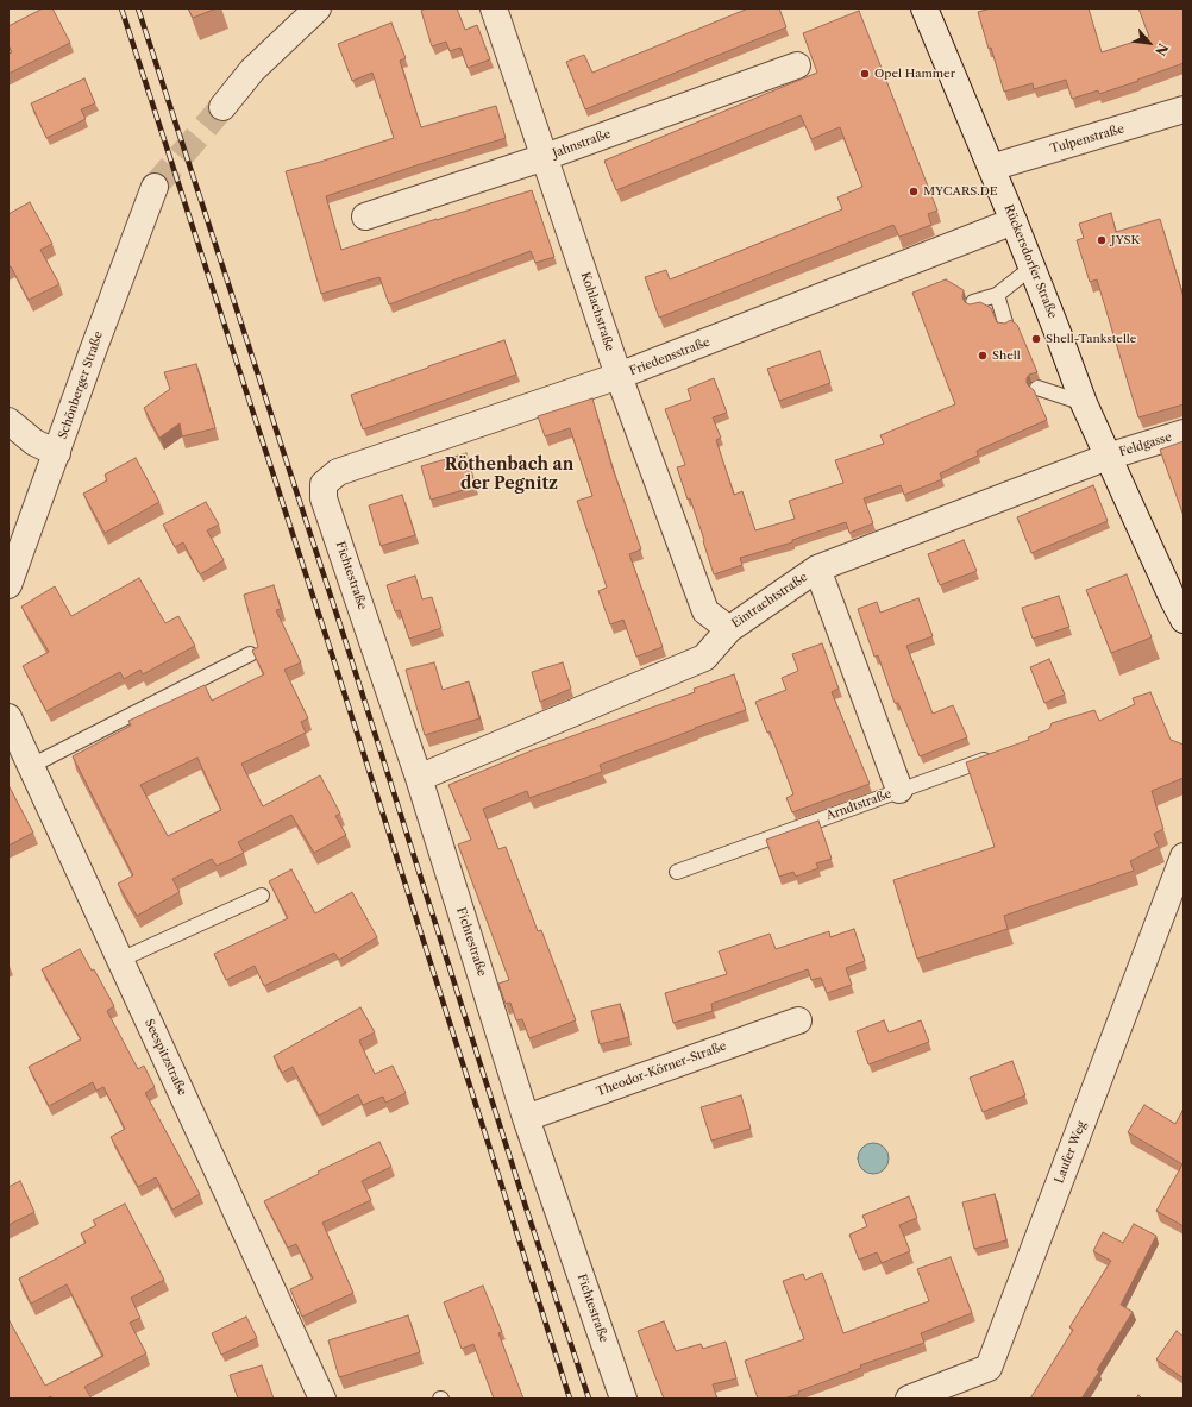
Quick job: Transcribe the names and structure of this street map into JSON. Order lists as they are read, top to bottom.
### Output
{
  "streets": {
    "street": [
      "Tulpenstraße",
      "Jahnstraße",
      "Rückersdorfer Straße",
      "Kohlachstraße",
      "Friedensstraße",
      "Schönberger Straße",
      "Feldgasse",
      "Fichtestraße",
      "Eintrachtstraße",
      "Arndtstraße",
      "Seespitzstraße",
      "Theodor-Körner-Straße",
      "Laufer Weg"
    ]
  },
  "crossings": [
    ["Tulpenstraße", "Rückersdorfer Straße"],
    ["Jahnstraße", "Kohlachstraße"],
    ["Rückersdorfer Straße", "Friedensstraße"],
    ["Rückersdorfer Straße", "Feldgasse"],
    ["Rückersdorfer Straße", "Eintrachtstraße"],
    ["Kohlachstraße", "Friedensstraße"],
    ["Kohlachstraße", "Eintrachtstraße"],
    ["Friedensstraße", "Fichtestraße"],
    ["Feldgasse", "Eintrachtstraße"],
    ["Fichtestraße", "Eintrachtstraße"],
    ["Fichtestraße", "Theodor-Körner-Straße"],
    ["Eintrachtstraße", "Arndtstraße"]
  ],
  "districts": ["Röthenbach an der Pegnitz"],
  "places": [
    "Opel Hammer",
    "MYCARS.DE",
    "JYSK",
    "Shell-Tankstelle",
    "Shell"
  ],
  "north": "bottom right"
}
